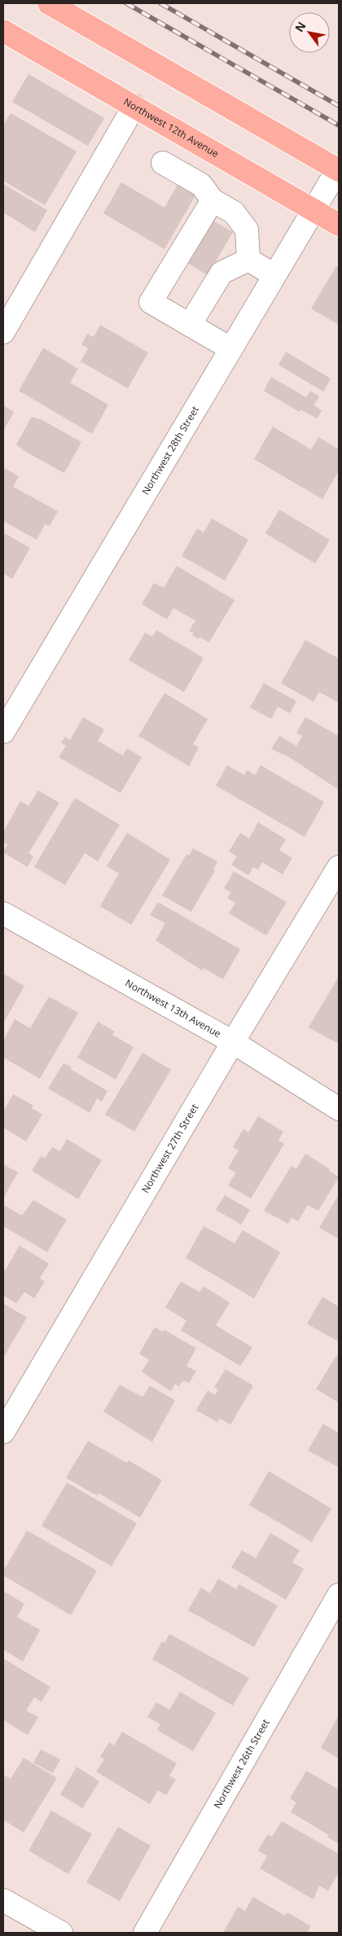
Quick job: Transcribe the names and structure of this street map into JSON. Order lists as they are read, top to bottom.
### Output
{
  "streets": {
    "main road": ["Northwest 12th Avenue"],
    "street": [
      "Northwest 28th Street",
      "Northwest 13th Avenue",
      "Northwest 27th Street",
      "Northwest 26th Street"
    ]
  },
  "crossings": [
    ["Northwest 12th Avenue", "Northwest 28th Street"],
    ["Northwest 13th Avenue", "Northwest 27th Street"]
  ],
  "north": "top left"
}
